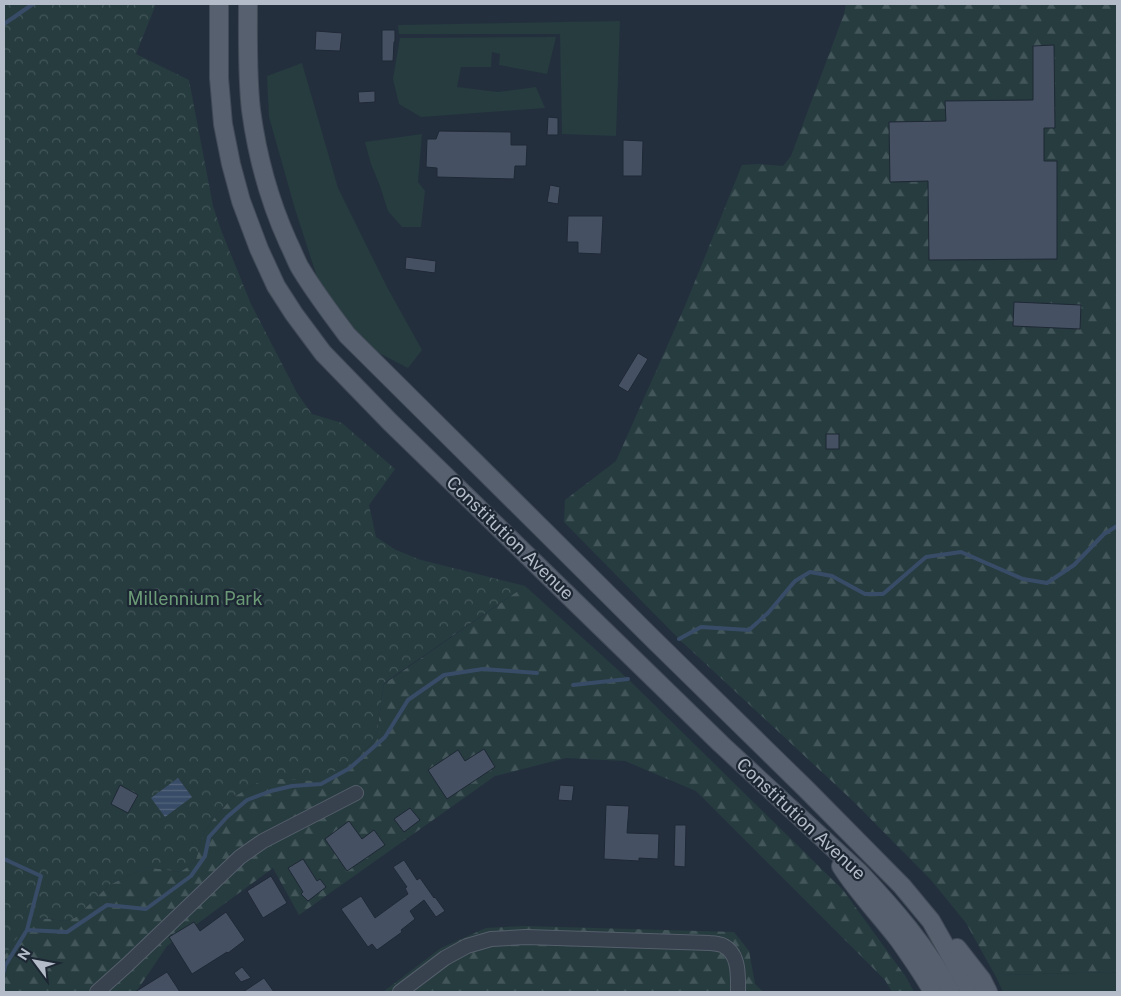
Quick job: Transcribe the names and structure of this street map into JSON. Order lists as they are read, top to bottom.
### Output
{
  "streets": {
    "main road": ["Constitution Avenue"]
  },
  "parks": ["Millennium Park"],
  "north": "top left"
}
